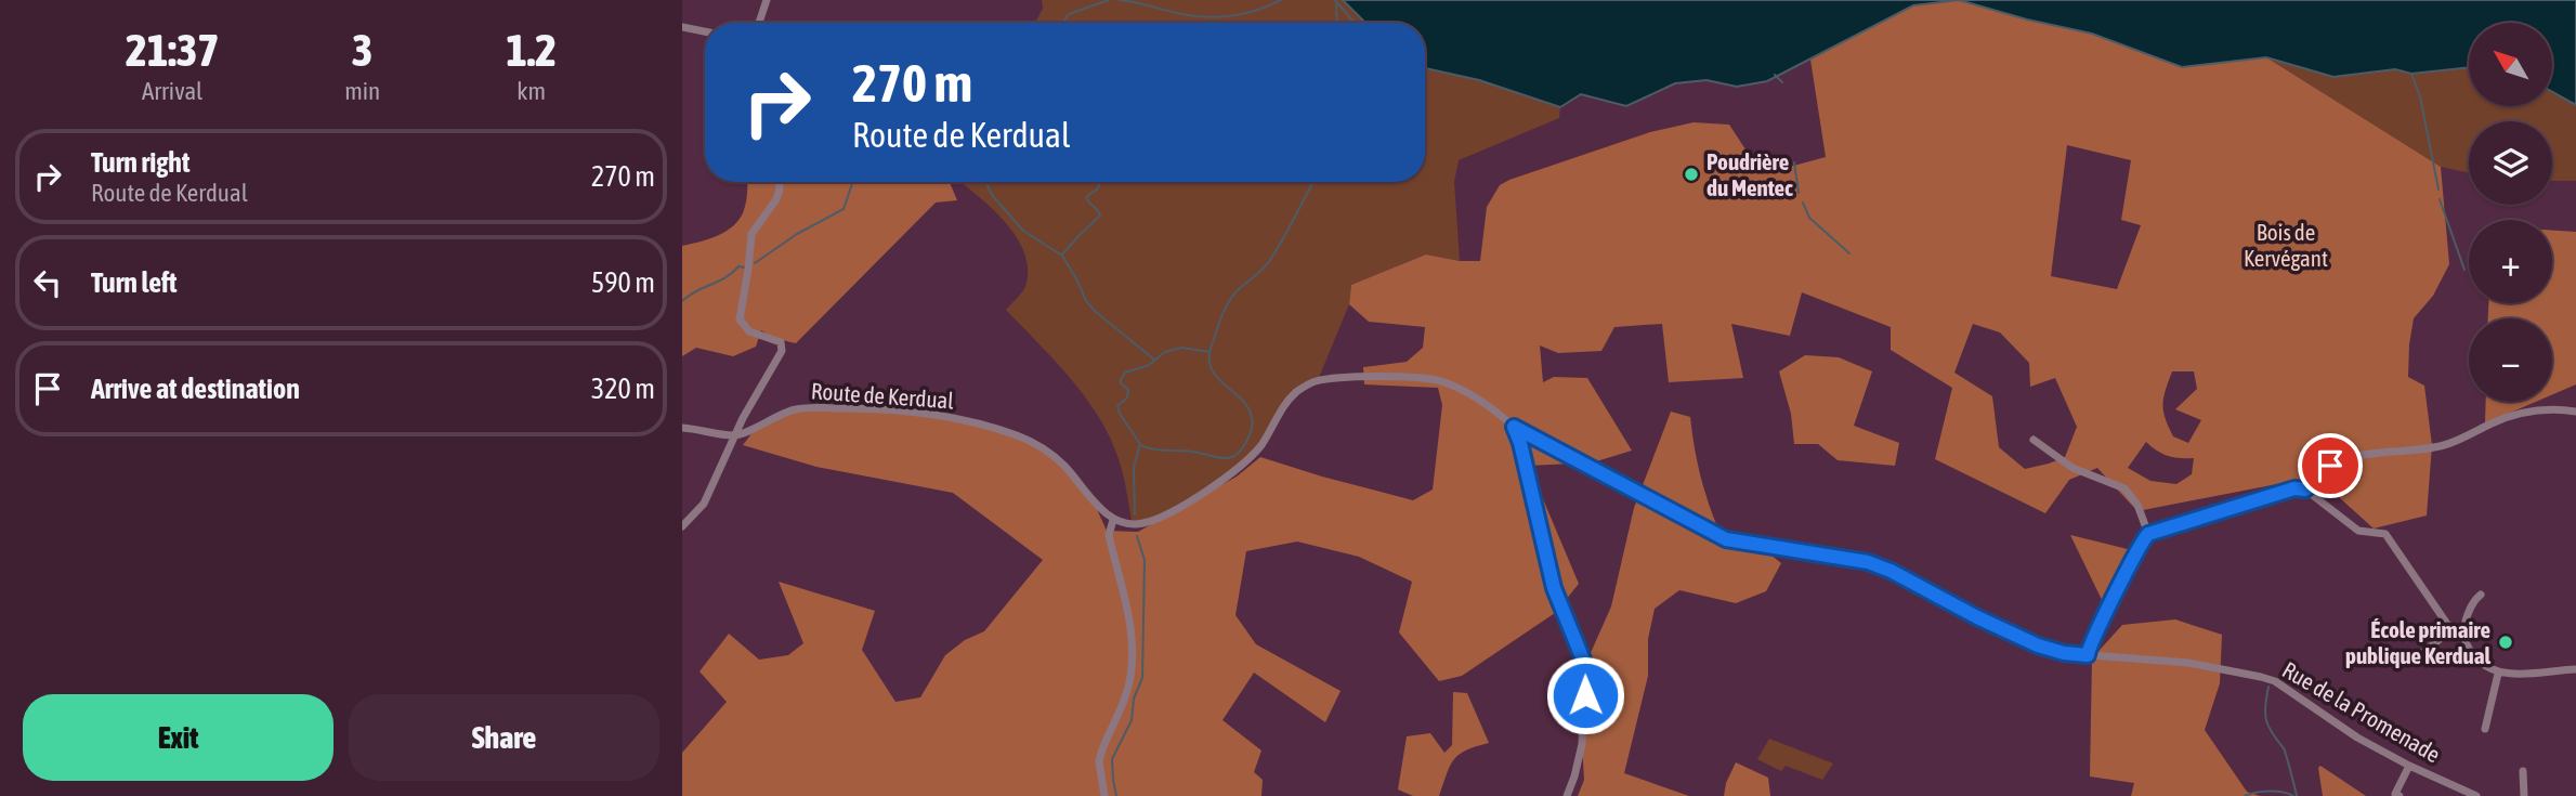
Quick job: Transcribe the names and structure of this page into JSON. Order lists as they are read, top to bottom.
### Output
{
  "streets": {
    "street": ["Route de Kerdual", "Rue de la Promenade"]
  },
  "parks": ["Bois de Kervégant"],
  "places": ["Poudrière du Mentec", "École primaire publique Kerdual"],
  "north": "top left",
  "page": {
    "eta": [
      "21:37",
      "Arrival",
      "3",
      "min",
      "1.2",
      "km"
    ],
    "map_buttons": ["+", "−"],
    "turn": ["270 m", "Route de Kerdual"],
    "list": [
      {
        "name": "Turn right",
        "note": "Route de Kerdual",
        "value": "270 m"
      },
      {
        "name": "Turn left",
        "value": "590 m"
      },
      {
        "name": "Arrive at destination",
        "value": "320 m"
      }
    ],
    "buttons": ["Exit", "Share"]
  }
}
